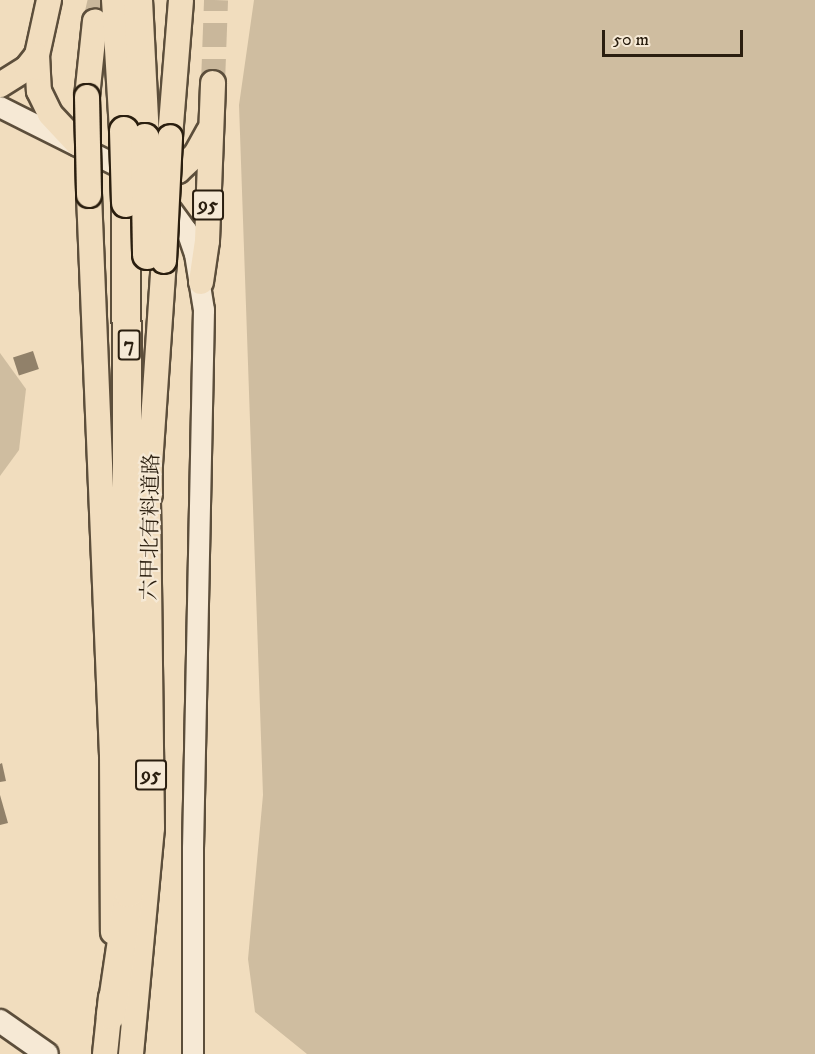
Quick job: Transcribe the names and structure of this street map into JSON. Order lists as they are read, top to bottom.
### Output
{
  "streets": {
    "highway": ["7"],
    "main road": ["95", "六甲北有料道路"]
  },
  "crossings": [
    ["95", "7"],
    ["7", "六甲北有料道路"]
  ],
  "scale_bar": "50 m"
}
